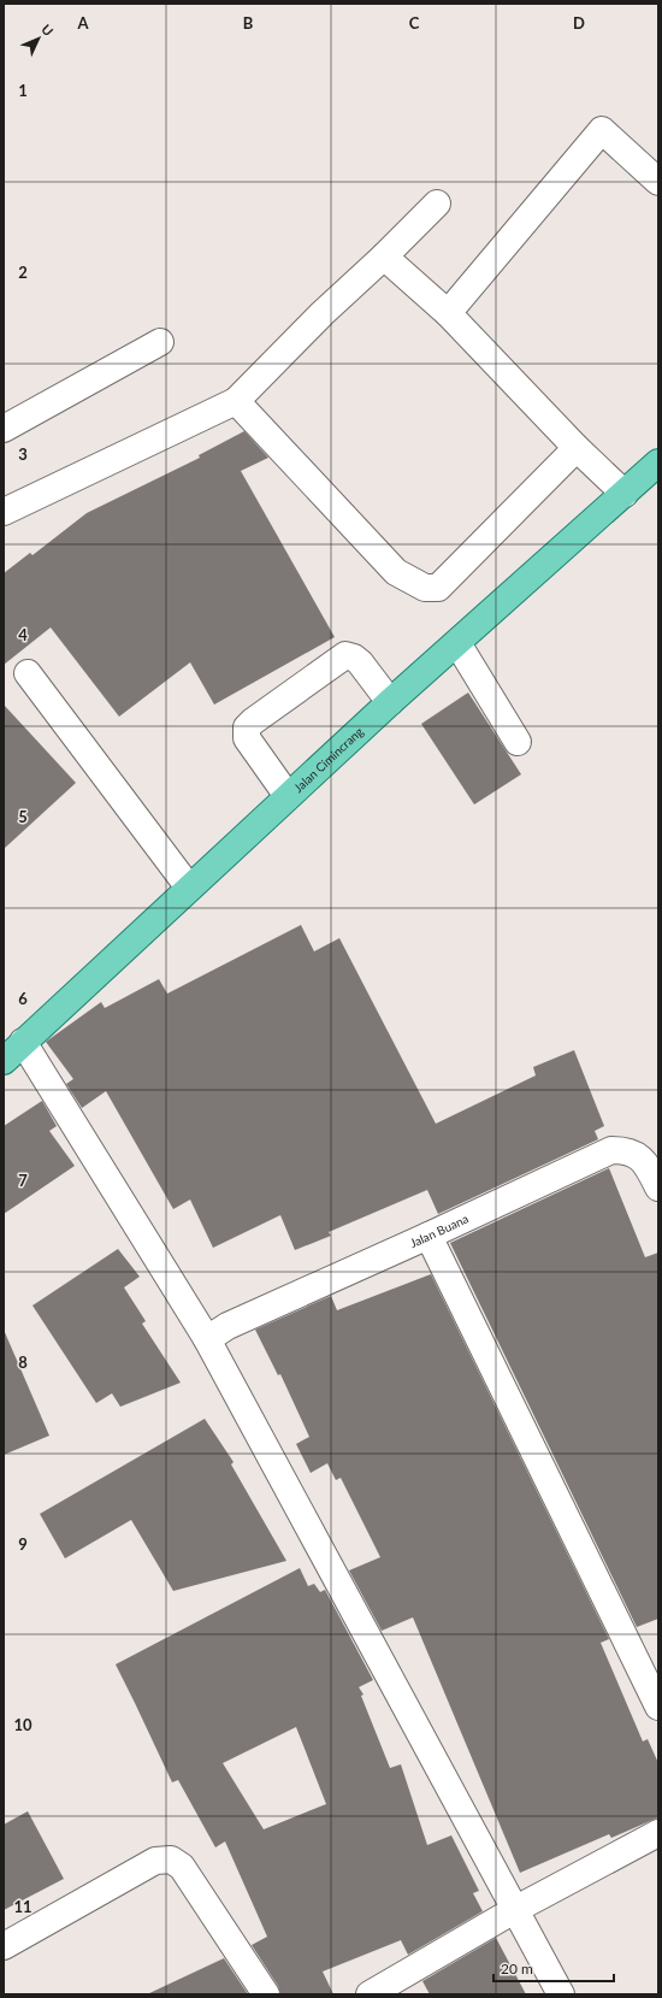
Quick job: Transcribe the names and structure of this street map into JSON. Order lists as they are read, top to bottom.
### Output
{
  "streets": {
    "main road": ["Jalan Cimincrang"],
    "street": ["Jalan Buana"]
  },
  "scale_bar": "20 m",
  "north": "top right",
  "grid": {
    "columns": [
      "A",
      "B",
      "C",
      "D"
    ],
    "rows": [
      "1",
      "2",
      "3",
      "4",
      "5",
      "6",
      "7",
      "8",
      "9",
      "10",
      "11"
    ]
  }
}
